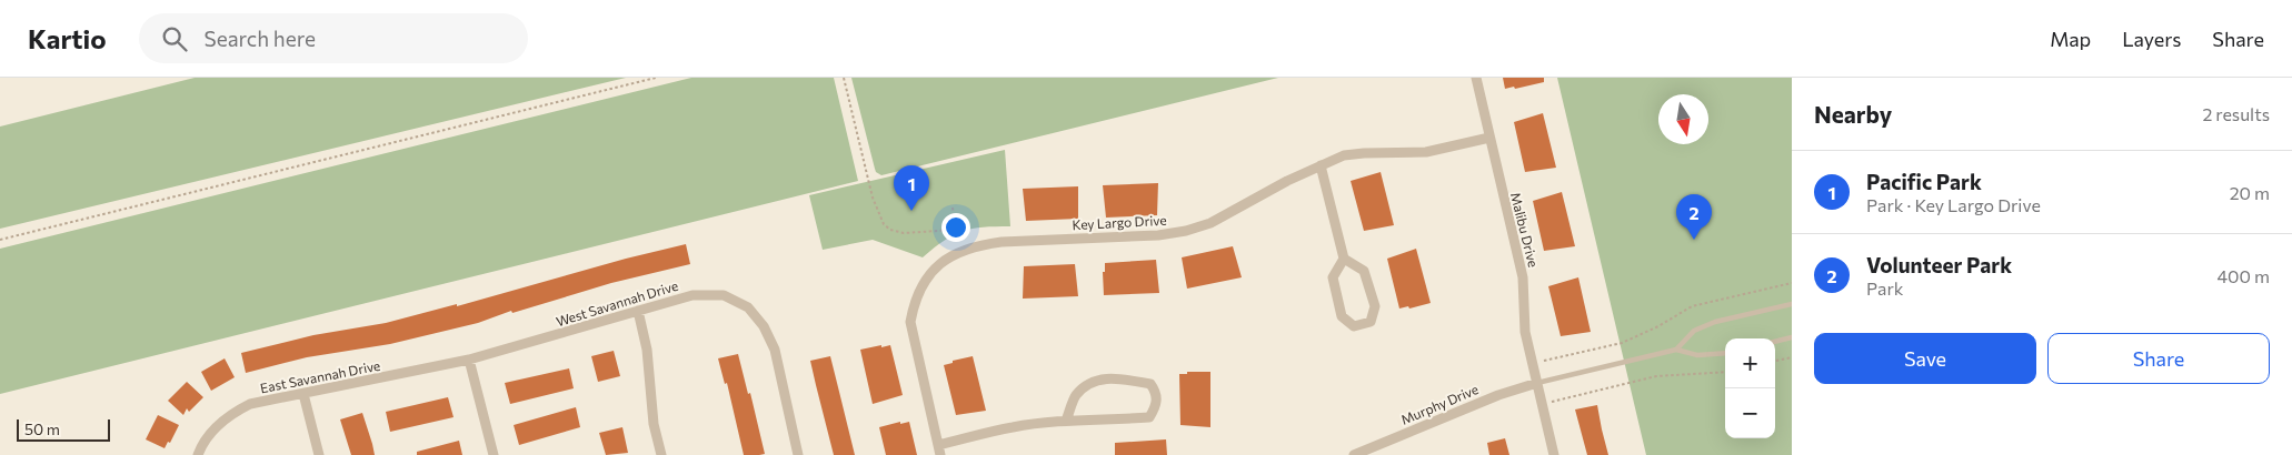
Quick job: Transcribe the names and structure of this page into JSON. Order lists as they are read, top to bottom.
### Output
{
  "streets": {
    "street": [
      "Key Largo Drive",
      "Malibu Drive",
      "West Savannah Drive",
      "East Savannah Drive",
      "Murphy Drive"
    ]
  },
  "crossings": [
    ["Key Largo Drive", "Malibu Drive"],
    ["Malibu Drive", "Murphy Drive"],
    ["West Savannah Drive", "East Savannah Drive"]
  ],
  "scale_bar": "50 m",
  "north": "bottom",
  "page": {
    "header": "Kartio",
    "search": "Search here",
    "nav": ["Map", "Layers", "Share"],
    "heading": ["Nearby", "2 results"],
    "list": [
      {
        "mark": "1",
        "name": "Pacific Park",
        "note": "Park · Key Largo Drive",
        "value": "20 m"
      },
      {
        "mark": "2",
        "name": "Volunteer Park",
        "note": "Park",
        "value": "400 m"
      }
    ],
    "pins": ["1", "2"],
    "buttons": ["Save", "Share"],
    "map_buttons": ["+", "−"],
    "scale": "50 m"
  }
}
